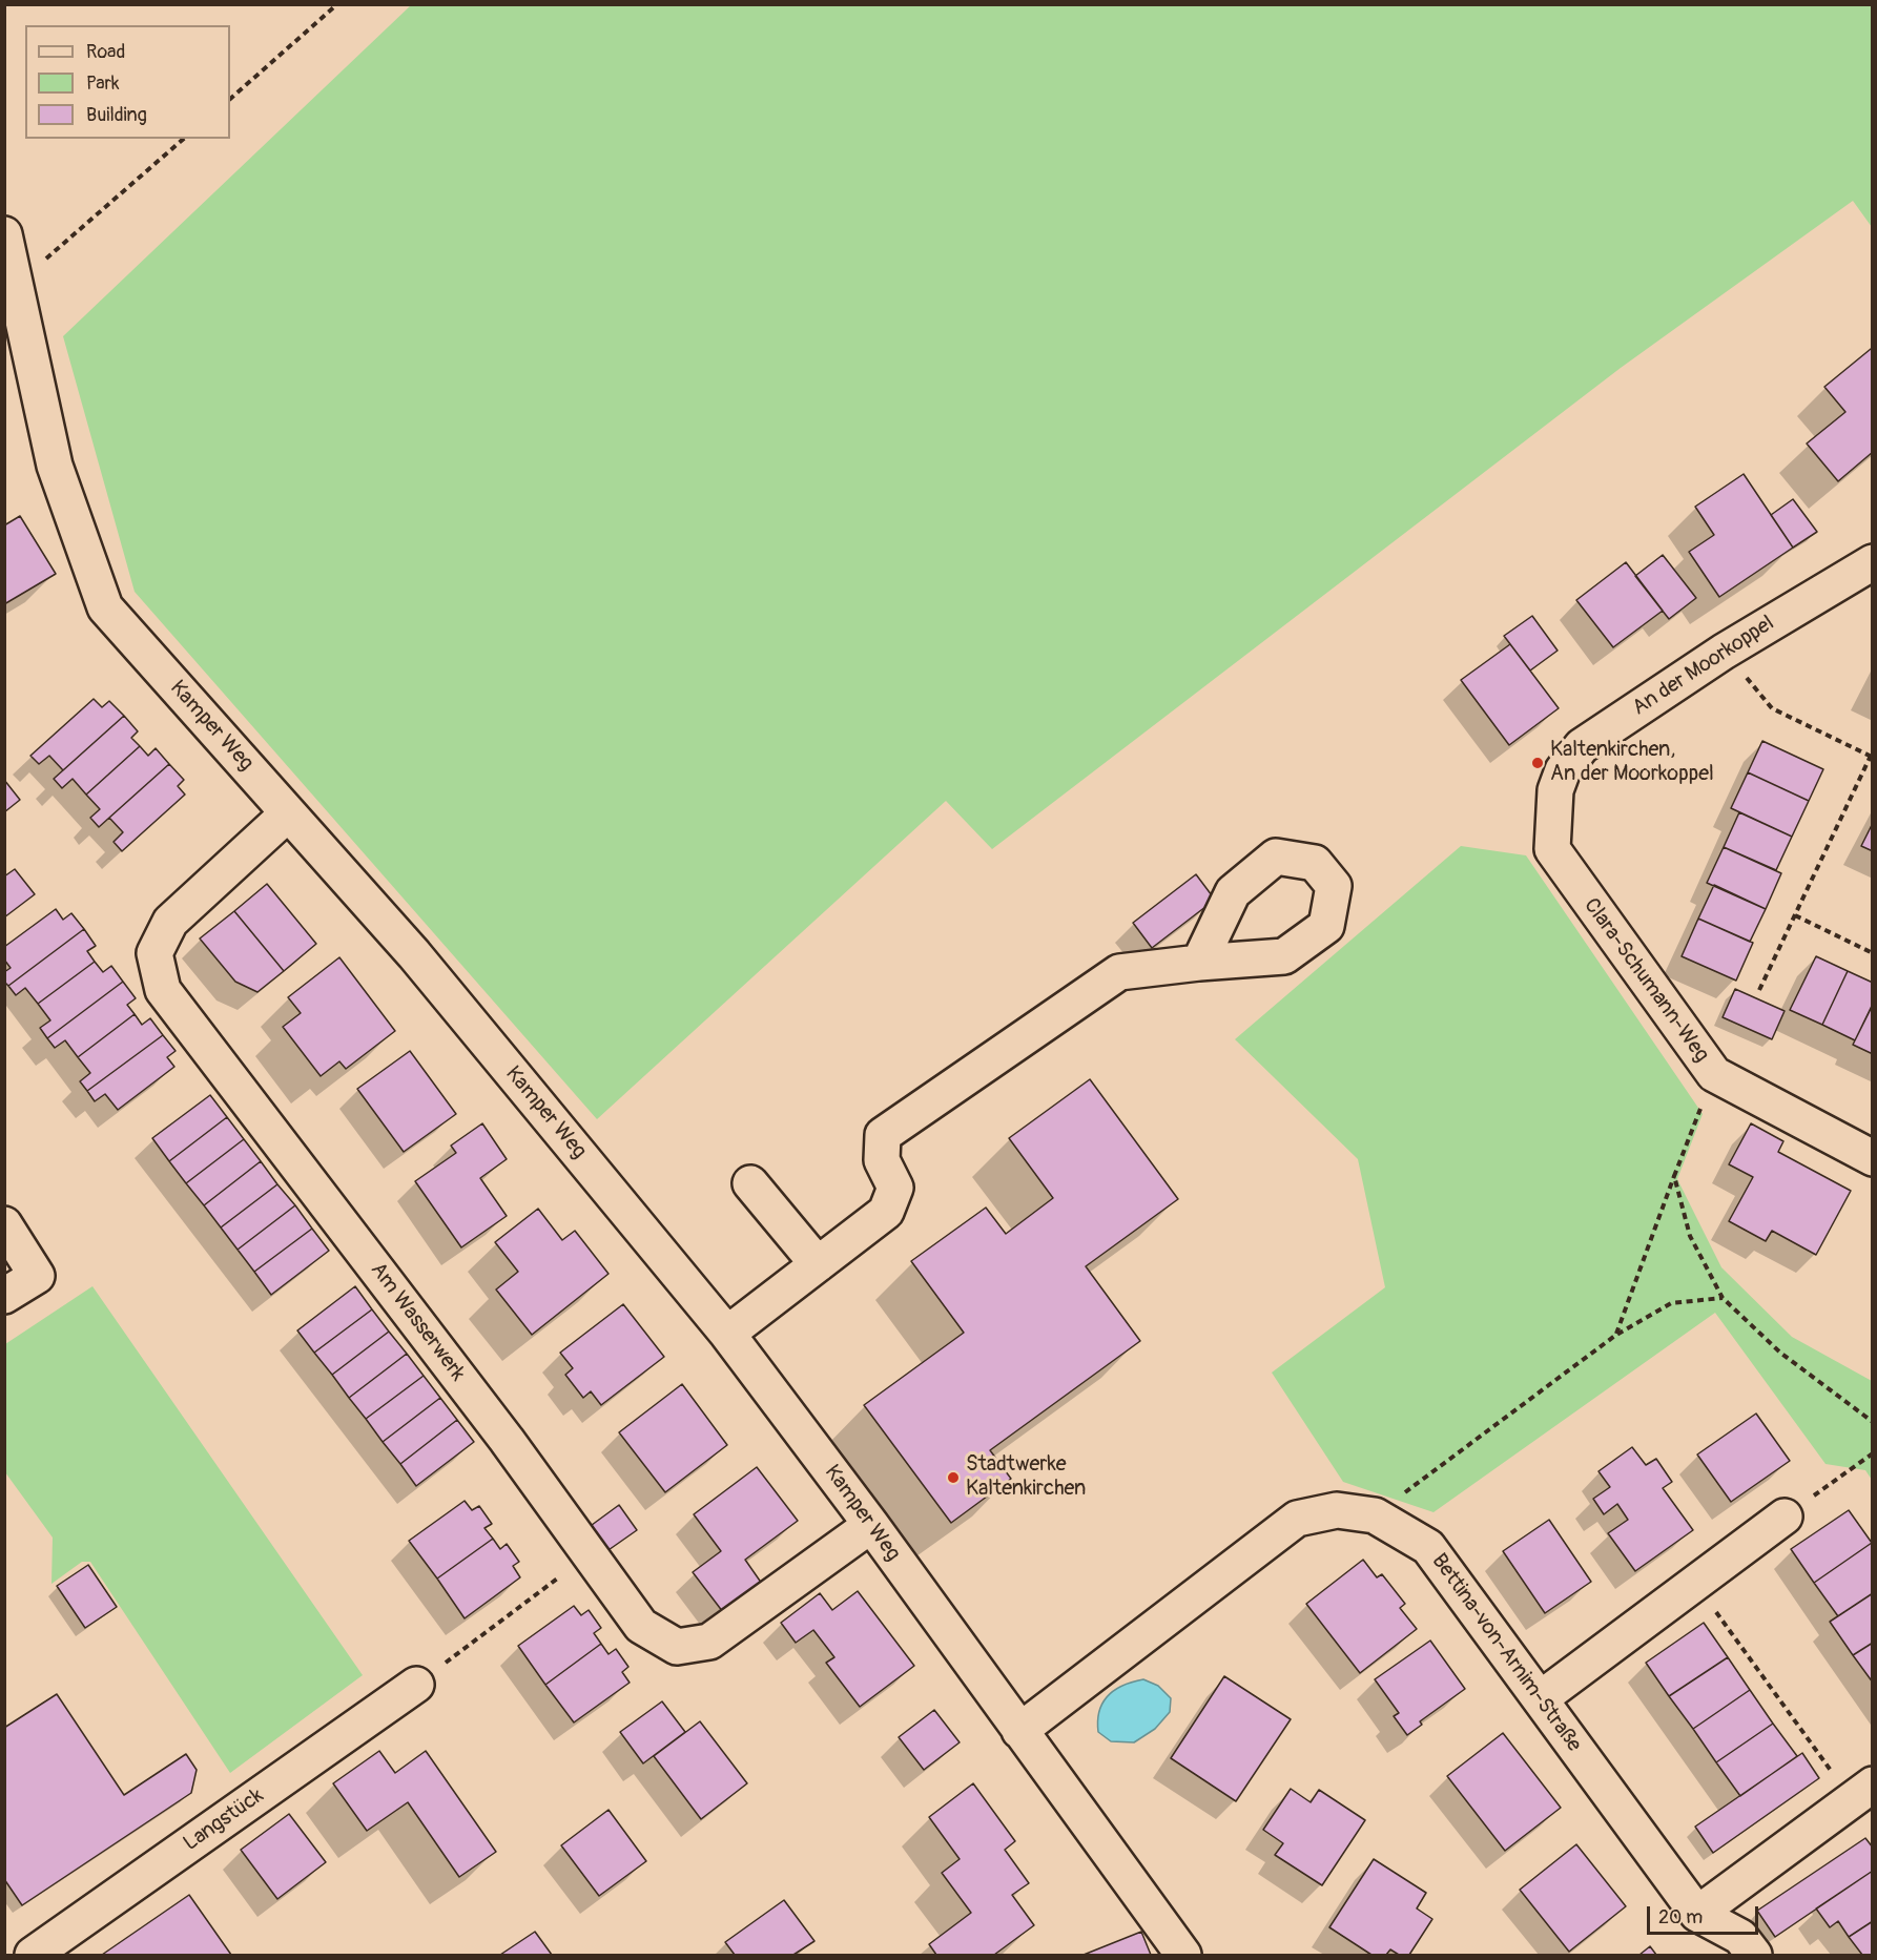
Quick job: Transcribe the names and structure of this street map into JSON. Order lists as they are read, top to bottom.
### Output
{
  "streets": {
    "street": [
      "An der Moorkoppel",
      "Kamper Weg",
      "Clara-Schumann-Weg",
      "Am Wasserwerk",
      "Bettina-von-Arnim-Straße",
      "Langstück"
    ]
  },
  "crossings": [
    ["An der Moorkoppel", "Clara-Schumann-Weg"],
    ["Kamper Weg", "Am Wasserwerk"],
    ["Kamper Weg", "Bettina-von-Arnim-Straße"]
  ],
  "places": ["Kaltenkirchen, An der Moorkoppel", "Stadtwerke Kaltenkirchen"],
  "legend": ["Road", "Park", "Building"],
  "scale_bar": "20 m"
}
